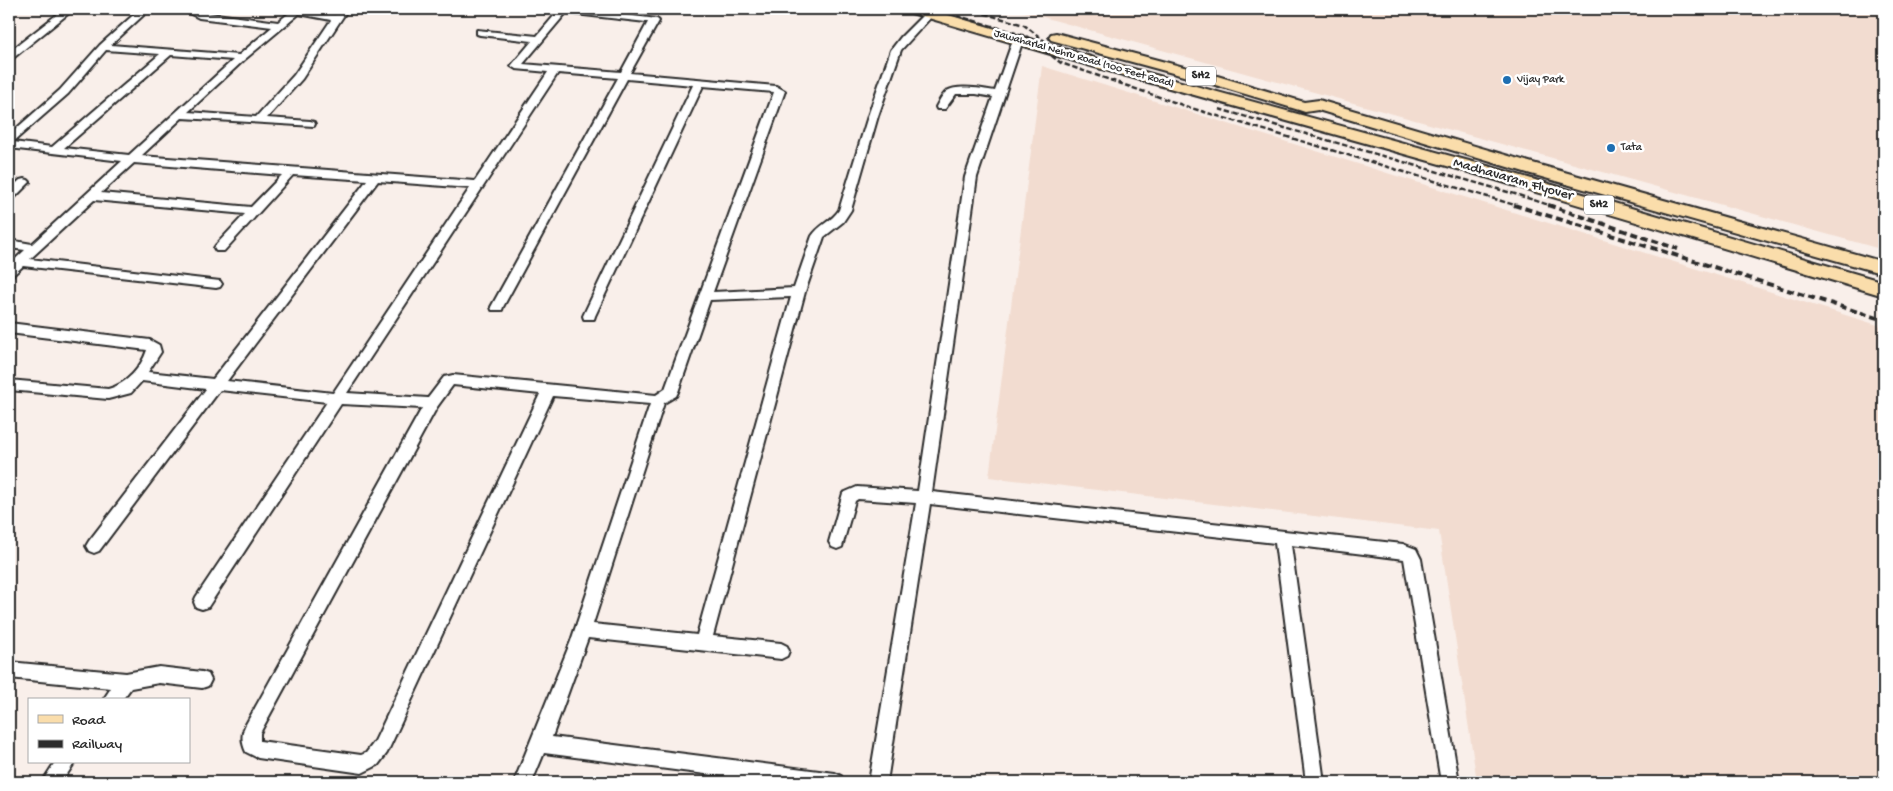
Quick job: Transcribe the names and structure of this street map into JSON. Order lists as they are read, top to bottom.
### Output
{
  "streets": {
    "main road": ["Jawaharlal Nehru Road (100 Feet Road)", "SH2", "Madhavaram Flyover"]
  },
  "crossings": [
    ["Jawaharlal Nehru Road (100 Feet Road)", "Madhavaram Flyover"]
  ],
  "places": ["Vijay Park", "Tata"],
  "legend": ["Road", "Railway"]
}
